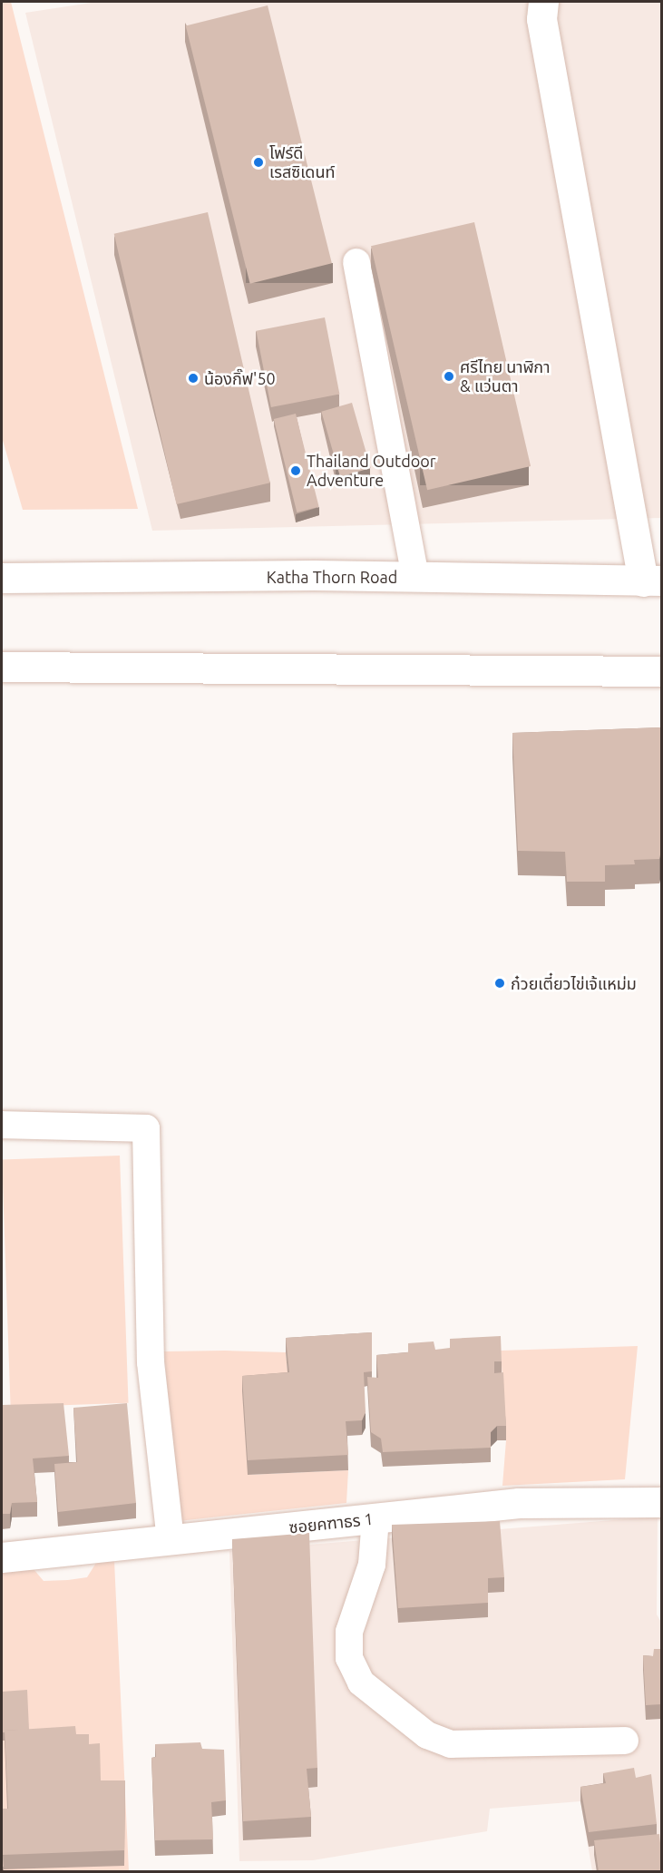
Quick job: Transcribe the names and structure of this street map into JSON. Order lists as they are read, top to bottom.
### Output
{
  "streets": {
    "street": ["Katha Thorn Road", "ซอยคฑาธร 1"]
  },
  "places": [
    "โฟร์ดี เรสซิเดนท์",
    "ศรีไทย นาฬิกา & แว่นตา",
    "น้องกิ๊ฟ'50",
    "Thailand Outdoor Adventure",
    "ก๋วยเตี๋ยวไข่เจ้แหม่ม"
  ]
}
